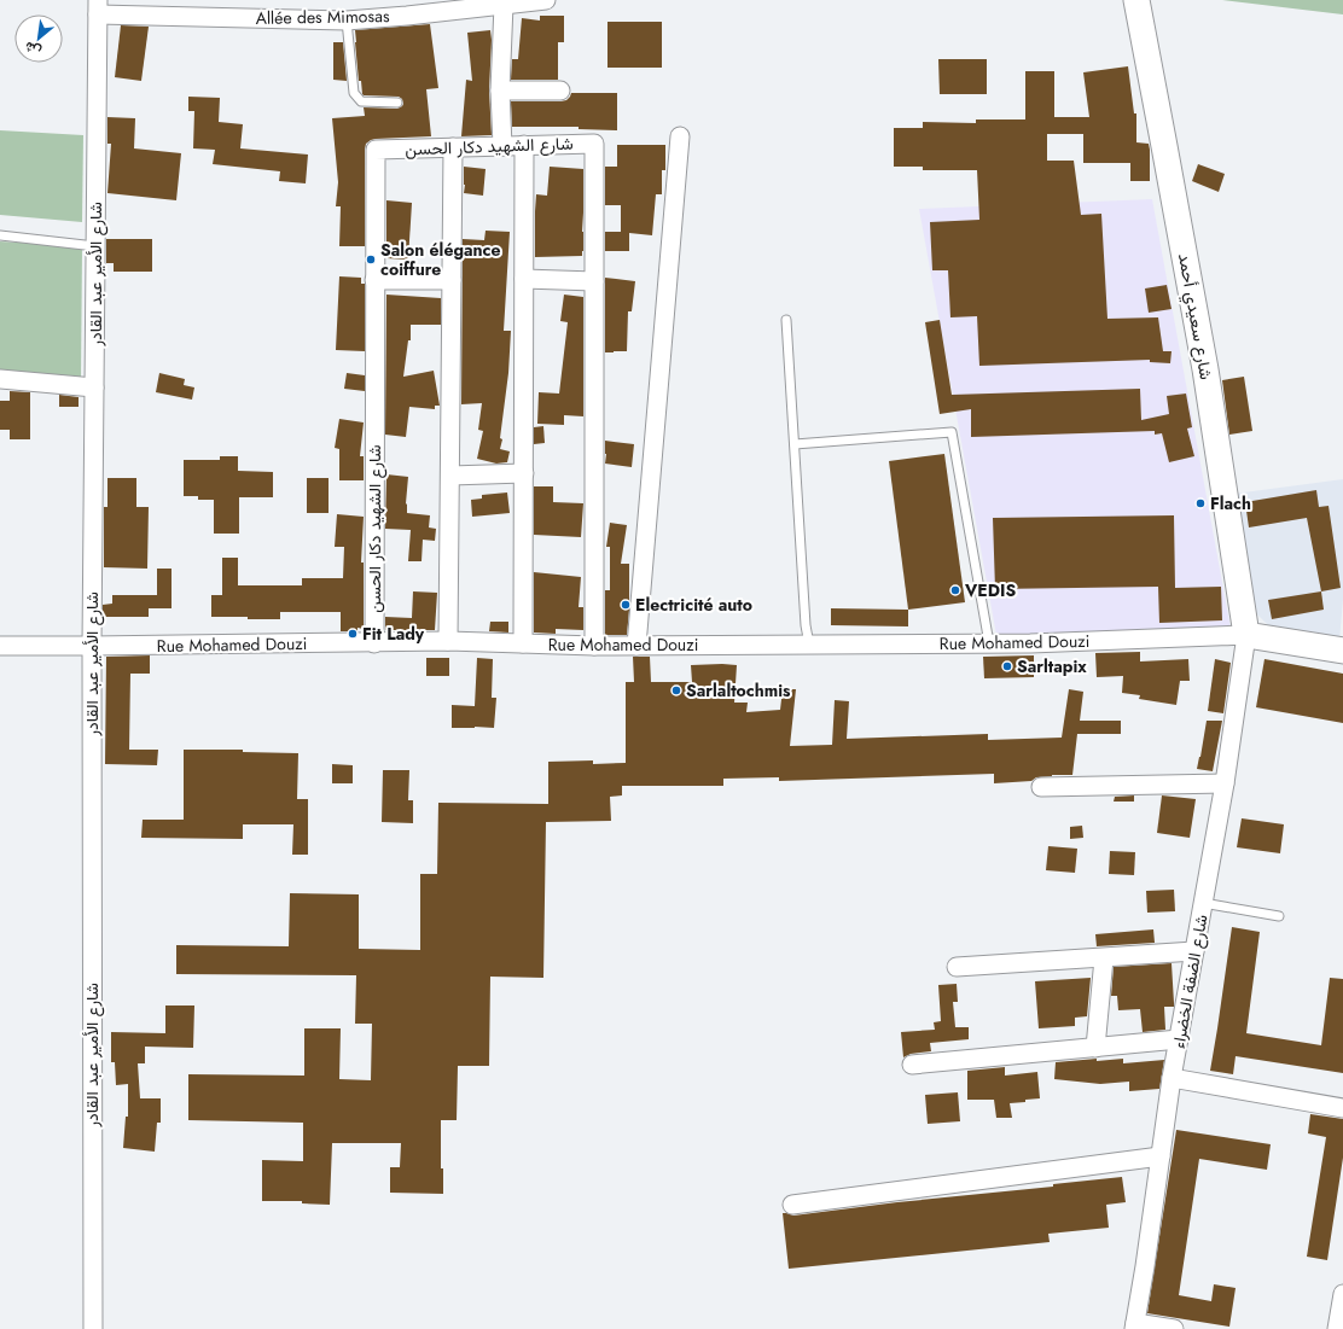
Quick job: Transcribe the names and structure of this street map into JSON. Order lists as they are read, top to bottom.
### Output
{
  "streets": {
    "street": [
      "Allée des Mimosas",
      "شارع الشهيد دكار الحسن",
      "شارع الأمير عبد القادر",
      "شارع سعيدي أحمد",
      "Rue Mohamed Douzi",
      "شارع الضفة الخضراء"
    ]
  },
  "crossings": [
    ["Allée des Mimosas", "شارع الأمير عبد القادر"],
    ["شارع الشهيد دكار الحسن", "Rue Mohamed Douzi"],
    ["شارع الأمير عبد القادر", "Rue Mohamed Douzi"],
    ["شارع سعيدي أحمد", "Rue Mohamed Douzi"],
    ["شارع سعيدي أحمد", "شارع الضفة الخضراء"],
    ["Rue Mohamed Douzi", "شارع الضفة الخضراء"]
  ],
  "places": [
    "Salon élégance coiffure",
    "Flach",
    "VEDIS",
    "Electricité auto",
    "Fit Lady",
    "Sarltapix",
    "Sarlaltochmis"
  ],
  "north": "bottom left"
}
